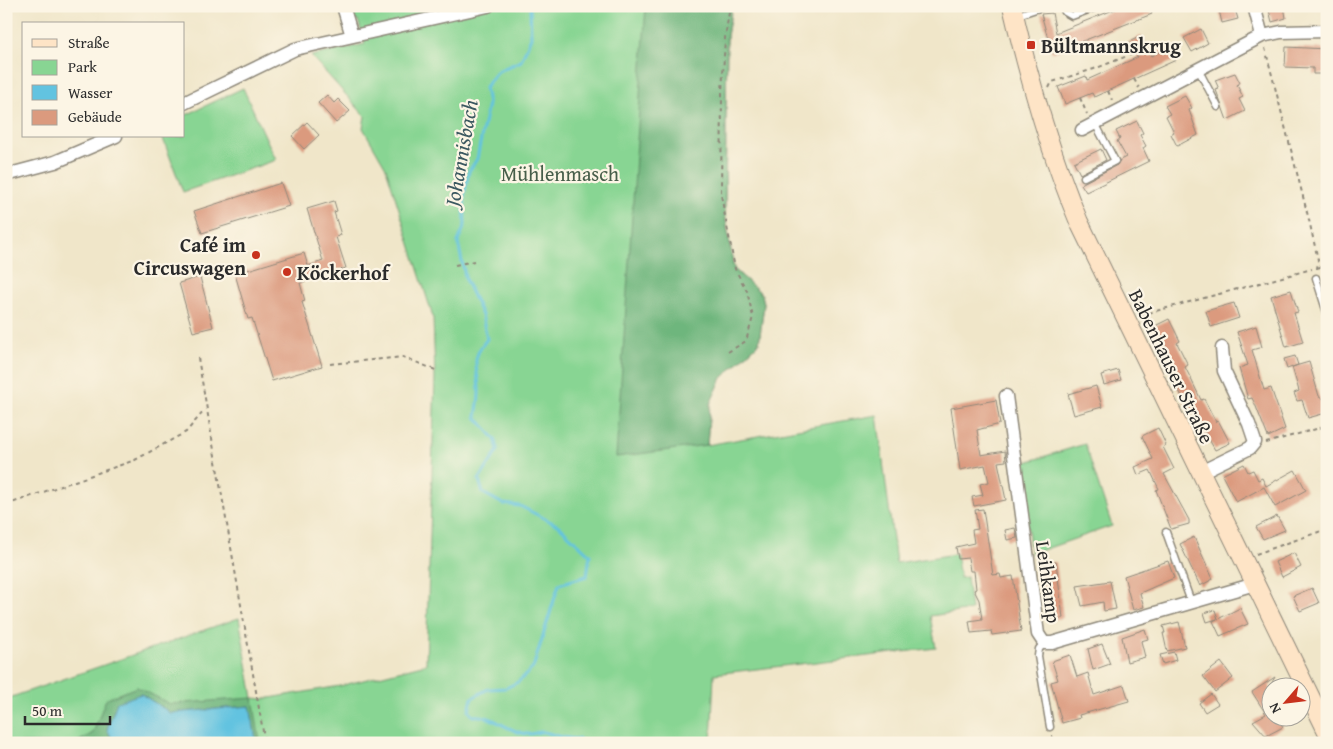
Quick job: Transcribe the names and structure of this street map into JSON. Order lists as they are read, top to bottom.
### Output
{
  "streets": {
    "main road": ["Babenhauser Straße"],
    "street": ["Leihkamp"]
  },
  "crossings": [
    ["Babenhauser Straße", "Leihkamp"]
  ],
  "water": ["Johannisbach"],
  "parks": ["Mühlenmasch"],
  "places": {
    "transit": ["Bültmannskrug"],
    "other": ["Café im Circuswagen", "Köckerhof"]
  },
  "legend": [
    "Straße",
    "Park",
    "Wasser",
    "Gebäude"
  ],
  "scale_bar": "50 m",
  "north": "bottom left"
}
